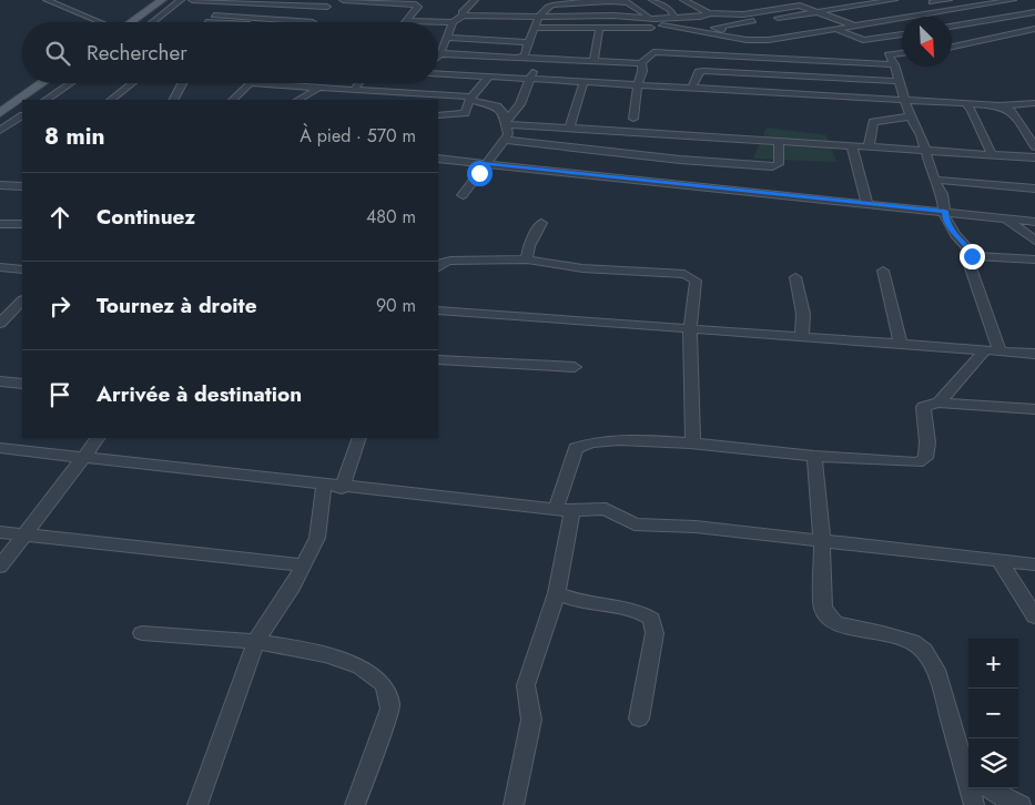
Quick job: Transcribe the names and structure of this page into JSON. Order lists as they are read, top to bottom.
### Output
{
  "north": "bottom right",
  "page": {
    "search": "Rechercher",
    "heading": ["8 min", "À pied · 570 m"],
    "list": [
      ["Continuez", "480 m"],
      ["Tournez à droite", "90 m"],
      "Arrivée à destination"
    ],
    "map_buttons": ["+", "−"]
  }
}
